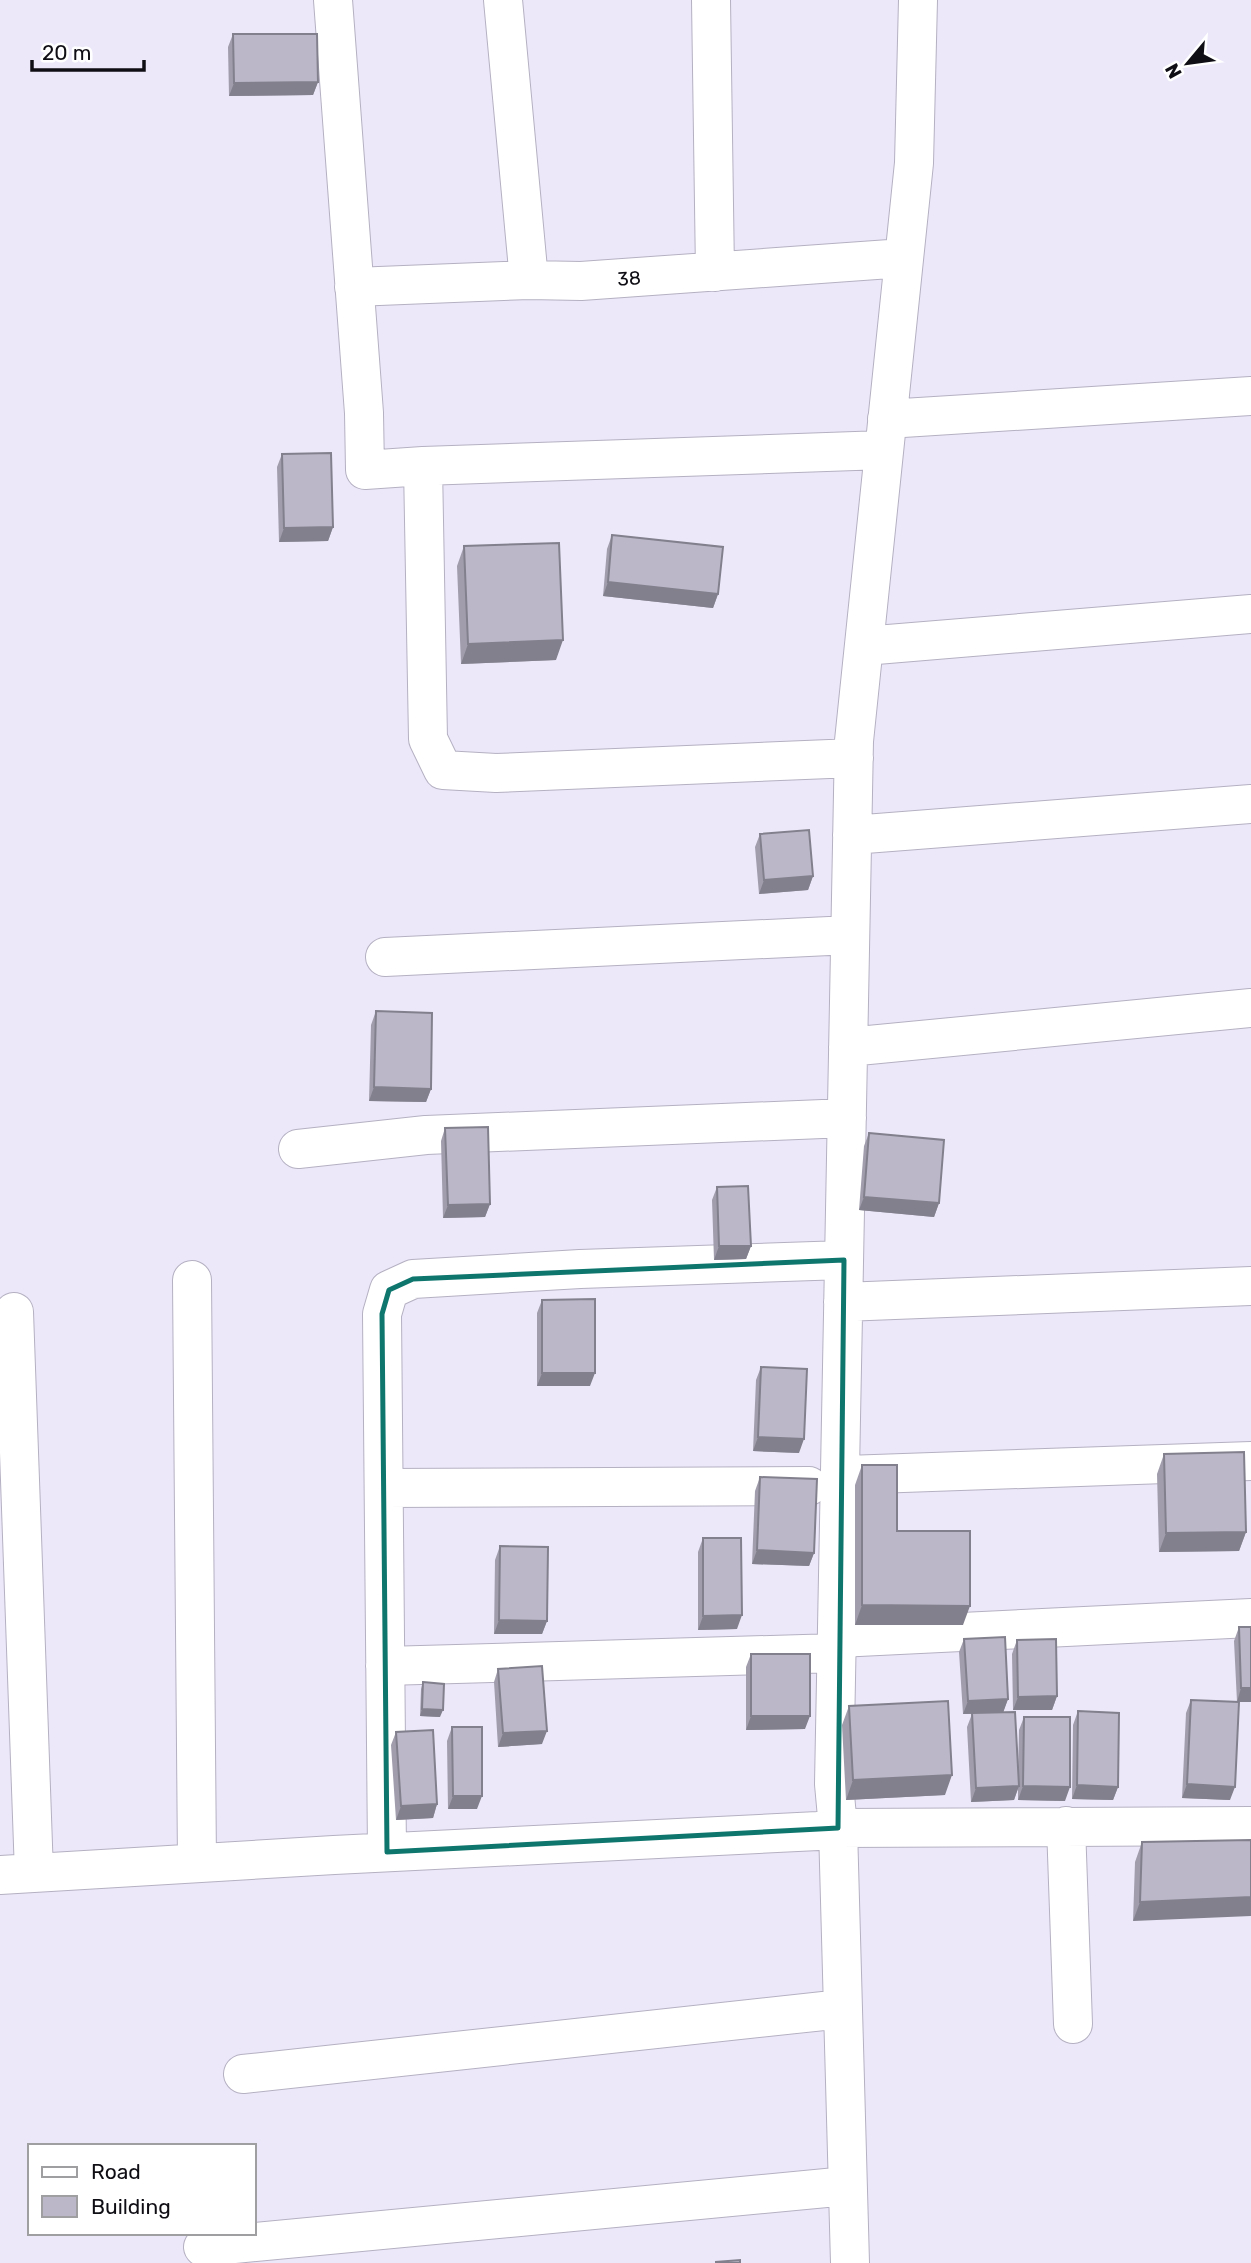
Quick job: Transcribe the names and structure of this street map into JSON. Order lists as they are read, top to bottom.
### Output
{
  "streets": {
    "street": ["38"]
  },
  "legend": ["Road", "Building"],
  "scale_bar": "20 m",
  "north": "bottom left"
}
